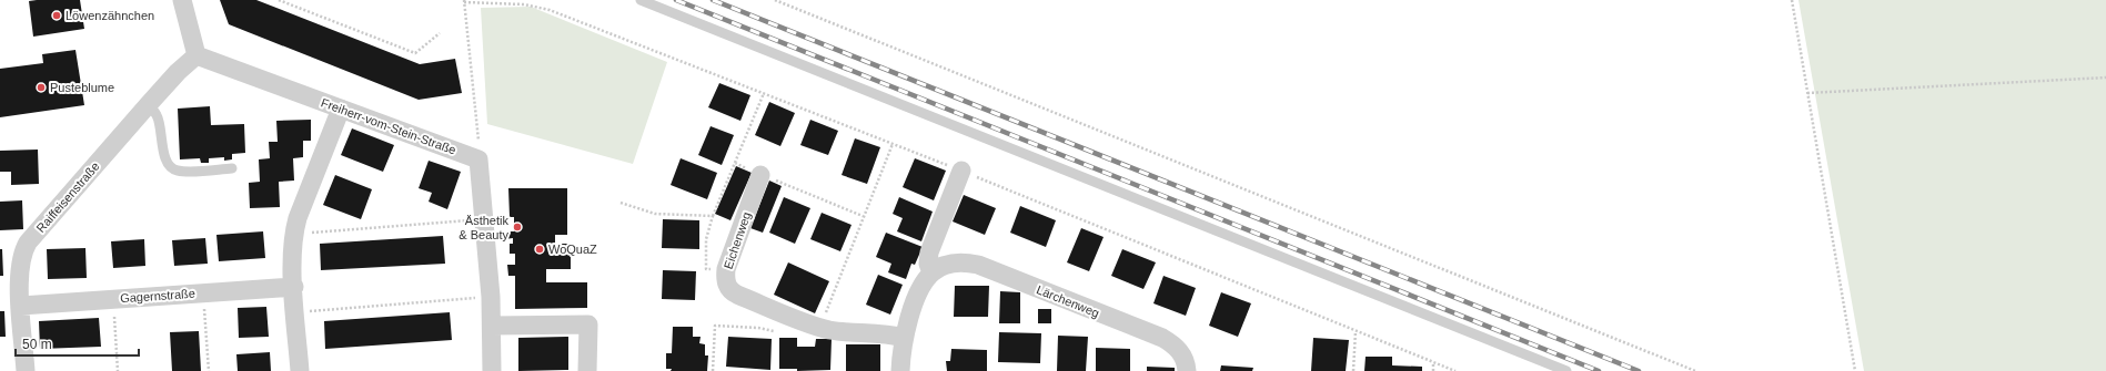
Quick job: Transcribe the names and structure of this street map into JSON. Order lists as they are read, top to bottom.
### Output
{
  "streets": {
    "street": [
      "Freiherr-vom-Stein-Straße",
      "Raiffeisenstraße",
      "Eichenweg",
      "Gagernstraße",
      "Lärchenweg"
    ]
  },
  "crossings": [
    ["Freiherr-vom-Stein-Straße", "Raiffeisenstraße"],
    ["Raiffeisenstraße", "Gagernstraße"]
  ],
  "places": [
    "Löwenzähnchen",
    "Pusteblume",
    "Ästhetik & Beauty",
    "WoQuaZ"
  ],
  "scale_bar": "50 m"
}
